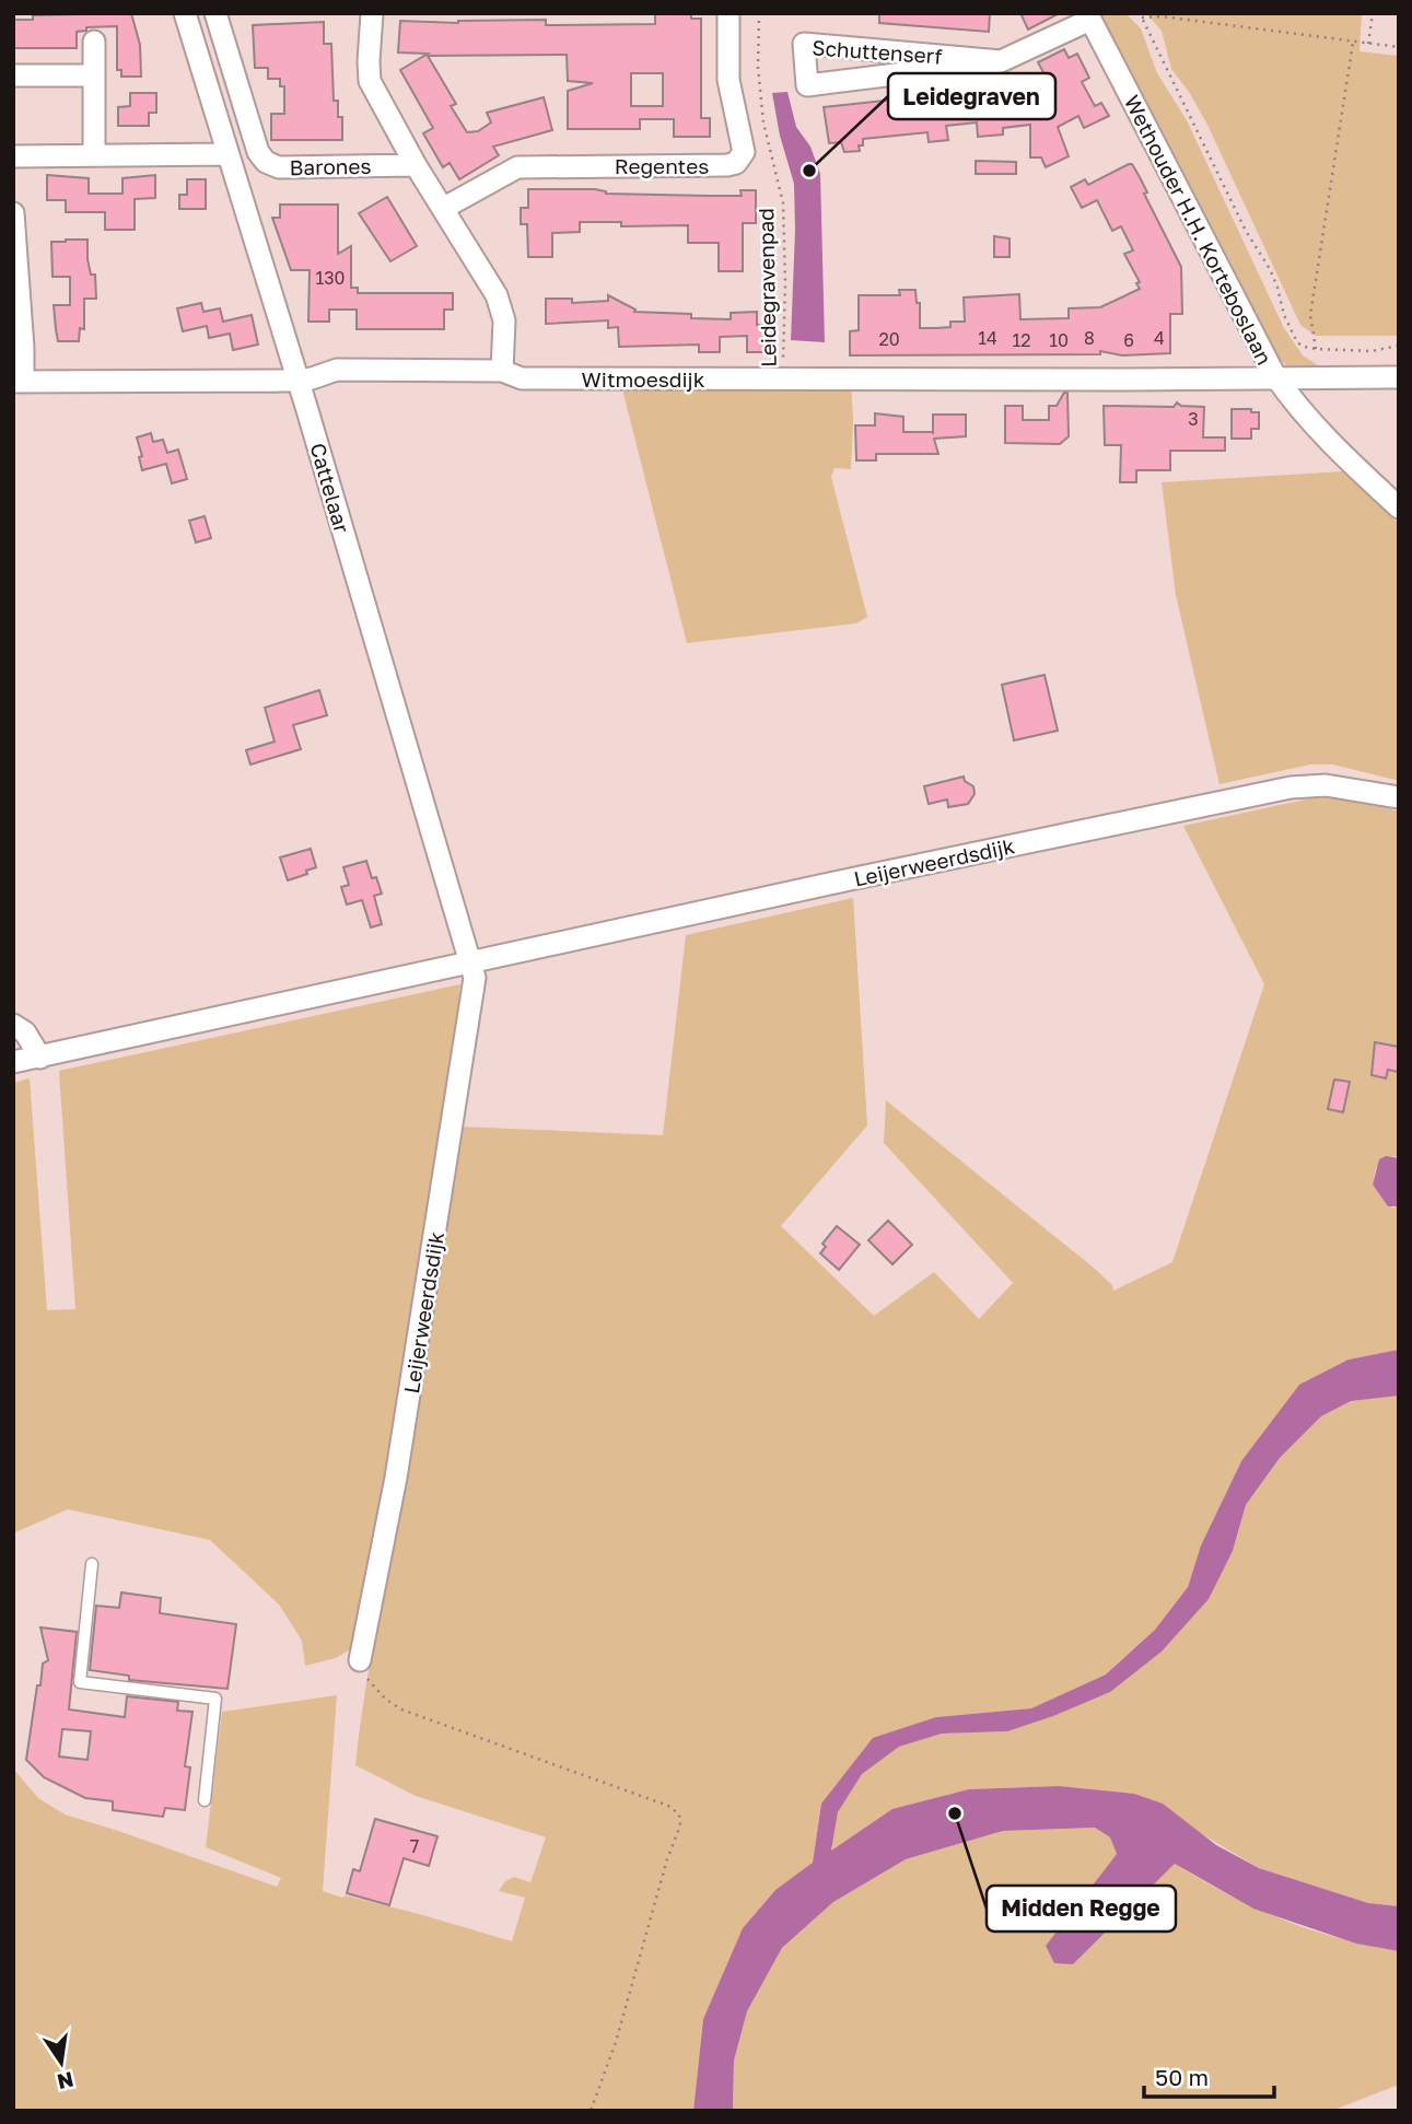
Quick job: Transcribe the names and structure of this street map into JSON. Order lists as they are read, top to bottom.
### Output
{
  "streets": {
    "street": [
      "Schuttenserf",
      "Regentes",
      "Barones",
      "Wethouder H.H. Korteboslaan",
      "Witmoesdijk",
      "Cattelaar",
      "Leijerweerdsdijk"
    ],
    "path": ["Leidegravenpad"]
  },
  "crossings": [
    ["Schuttenserf", "Wethouder H.H. Korteboslaan"],
    ["Wethouder H.H. Korteboslaan", "Witmoesdijk"],
    ["Leidegravenpad", "Witmoesdijk"],
    ["Witmoesdijk", "Cattelaar"],
    ["Cattelaar", "Leijerweerdsdijk"]
  ],
  "places": ["Leidegraven", "Midden Regge"],
  "house_numbers": [
    "130",
    "14",
    "8",
    "4",
    "20",
    "12",
    "10",
    "6",
    "3",
    "7"
  ],
  "scale_bar": "50 m",
  "north": "bottom"
}
